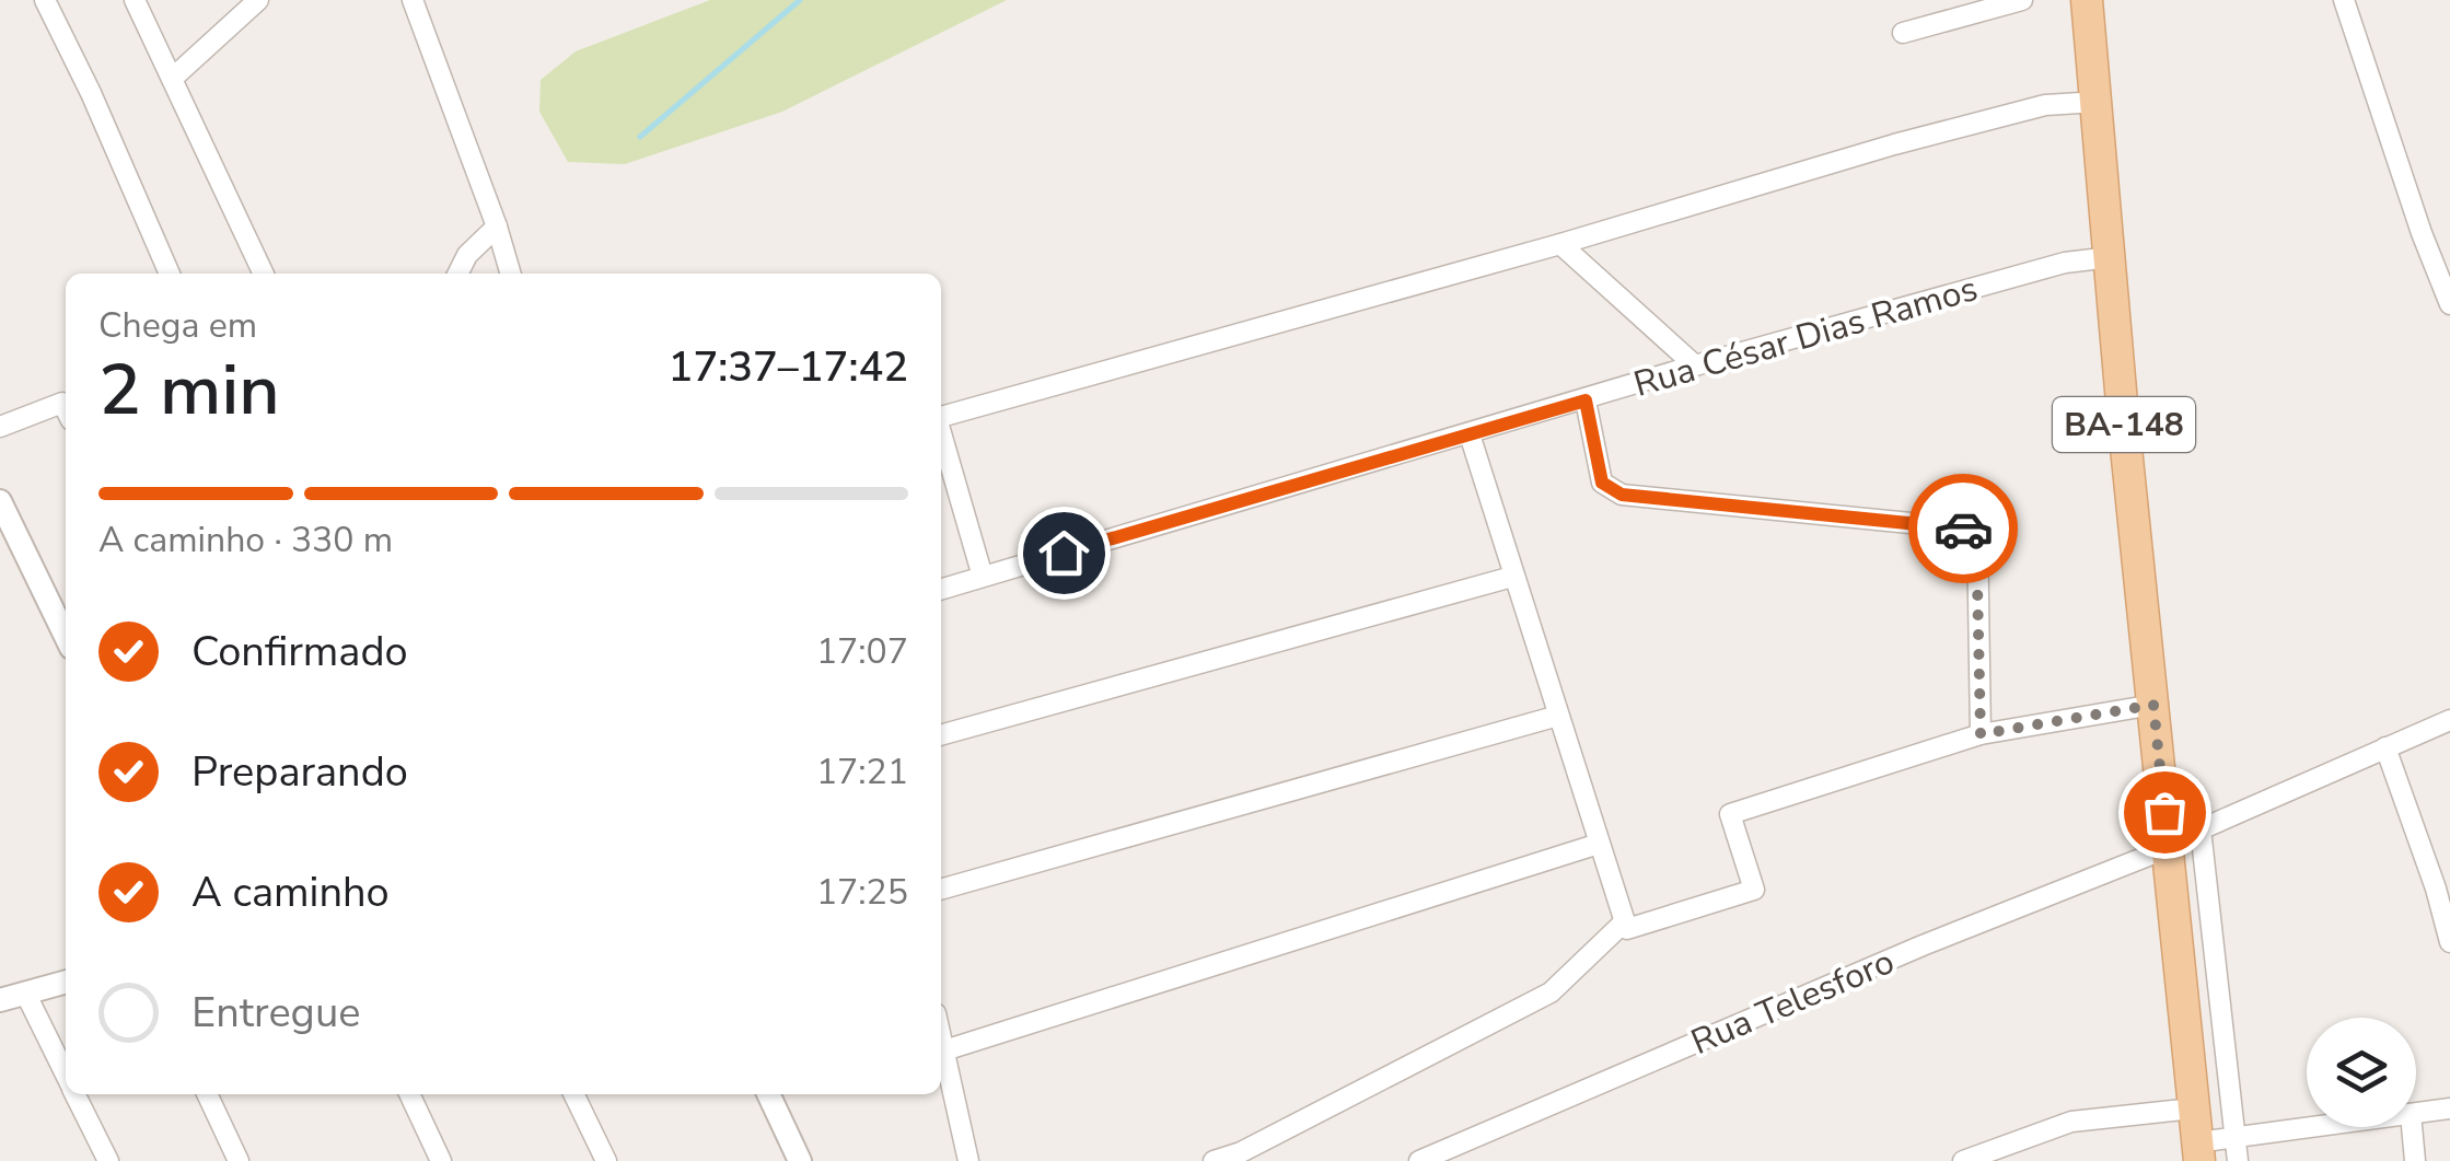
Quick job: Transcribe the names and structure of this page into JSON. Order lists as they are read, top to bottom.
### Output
{
  "streets": {
    "main road": ["BA-148"],
    "street": ["Rua César Dias Ramos", "Rua Telesforo"]
  },
  "crossings": [
    ["Rua César Dias Ramos", "BA-148"],
    ["BA-148", "Rua Telesforo"]
  ],
  "page": {
    "heading": ["2 min", "Chega em", "17:37–17:42"],
    "bar": "A caminho · 330 m",
    "list": [
      ["Confirmado", "17:07"],
      ["Preparando", "17:21"],
      ["A caminho", "17:25"],
      "Entregue"
    ]
  }
}
